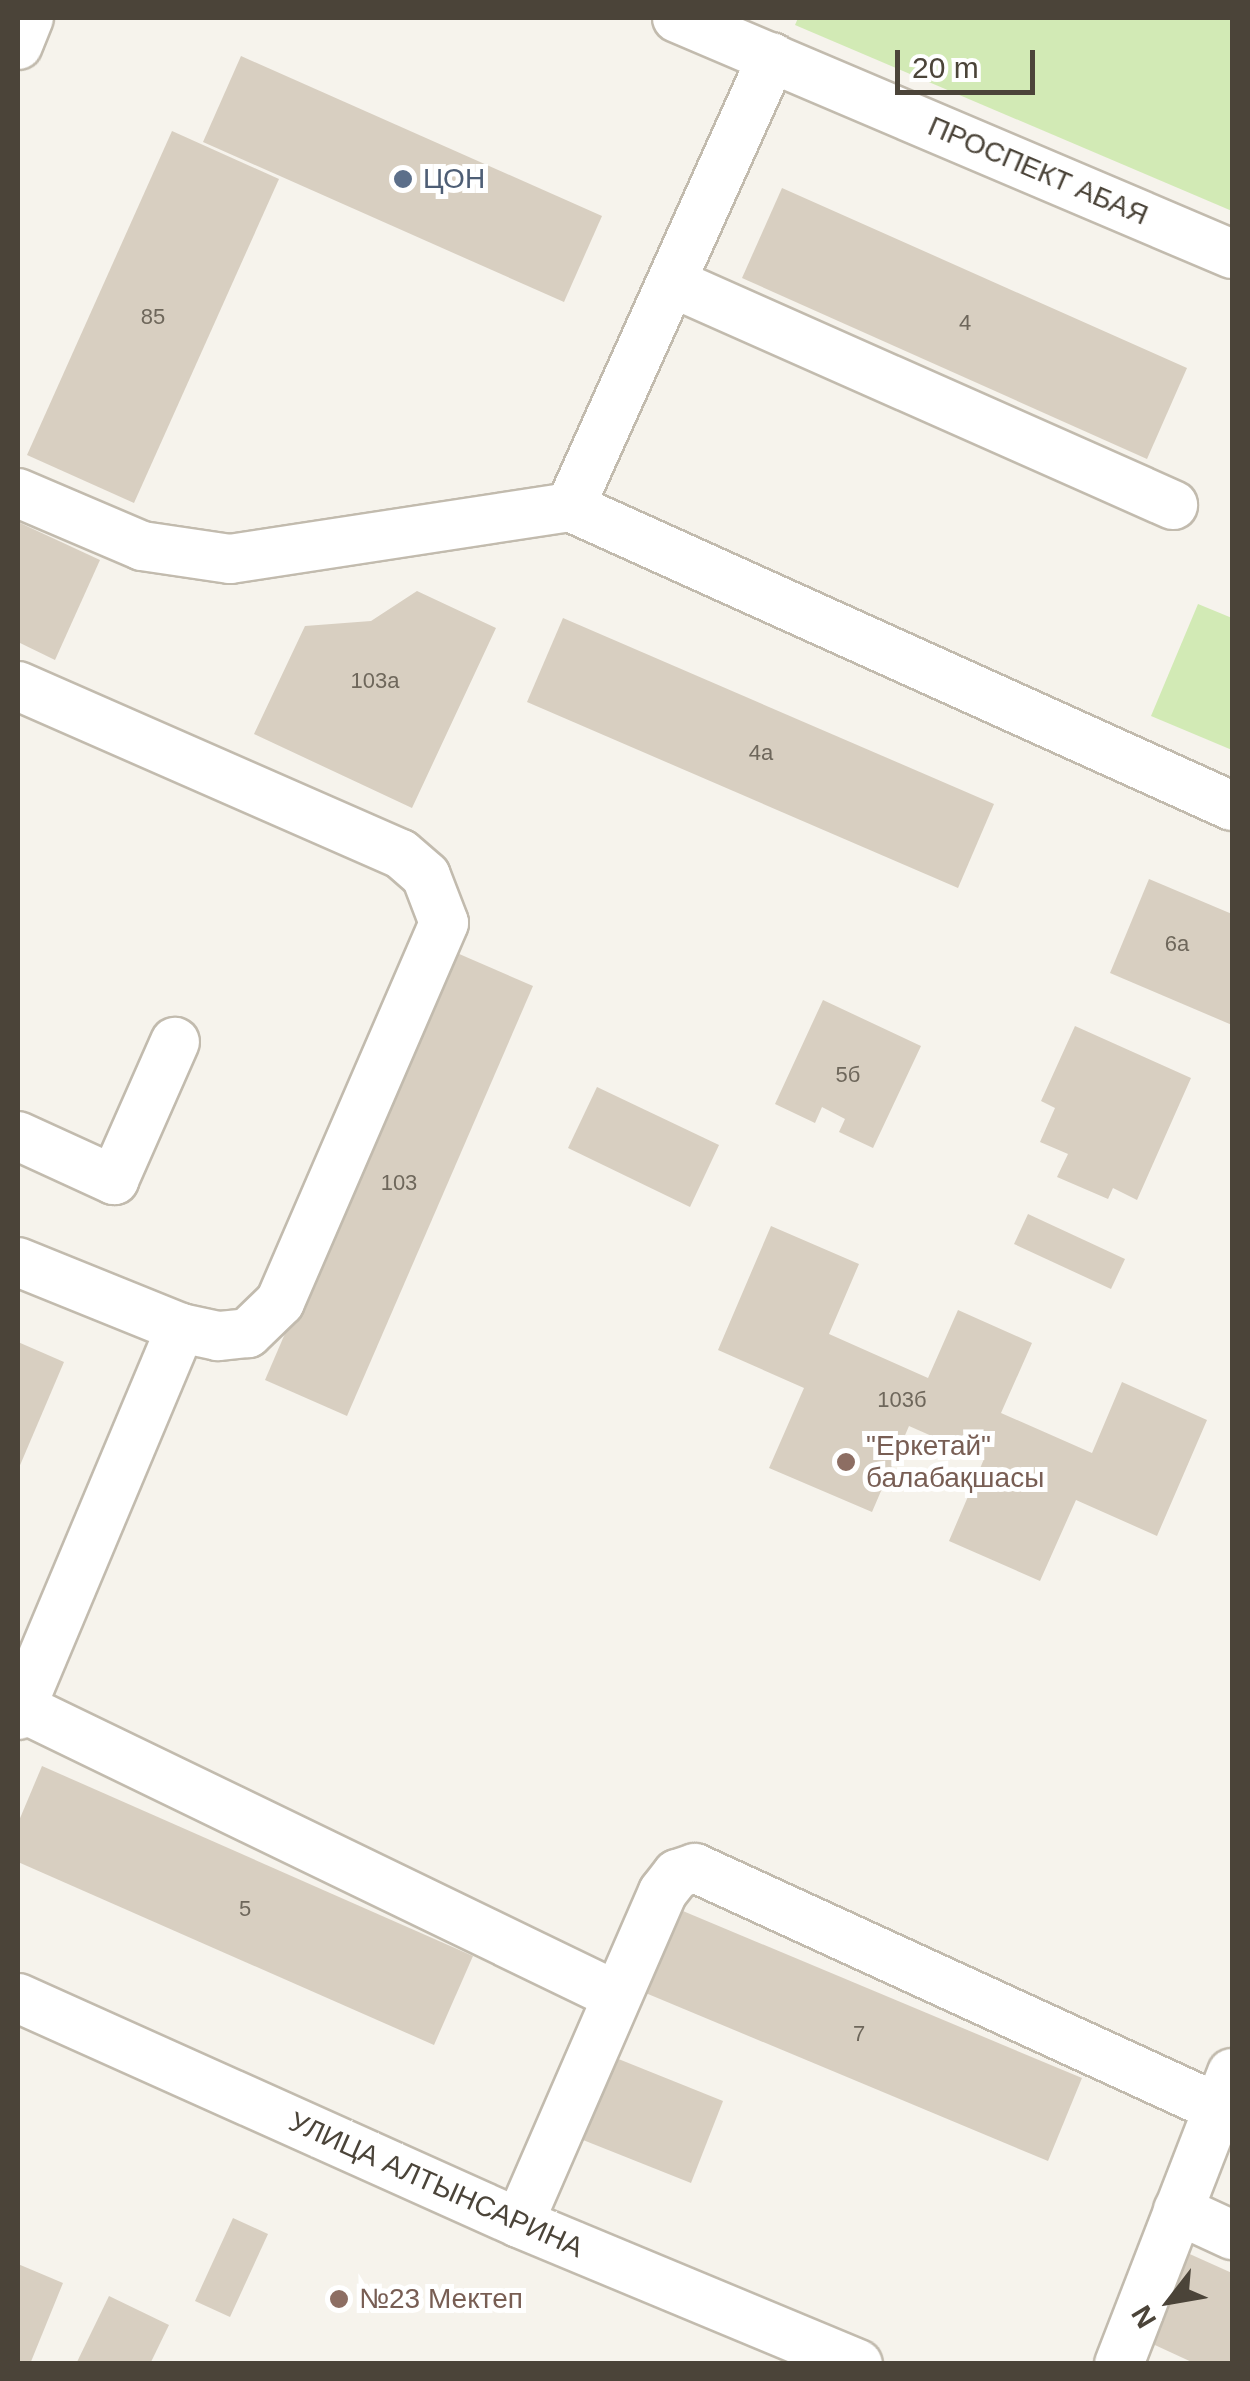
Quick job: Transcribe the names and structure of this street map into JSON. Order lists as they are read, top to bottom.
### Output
{
  "streets": {
    "street": ["ПРОСПЕКТ АБАЯ", "УЛИЦА АЛТЫНСАРИНА"]
  },
  "places": ["ЦОН", "\"Еркетай\" балабақшасы", "№23 Мектеп"],
  "house_numbers": [
    "85",
    "4",
    "103а",
    "4а",
    "6а",
    "5б",
    "103",
    "103б",
    "5",
    "7"
  ],
  "scale_bar": "20 m",
  "north": "bottom left"
}
